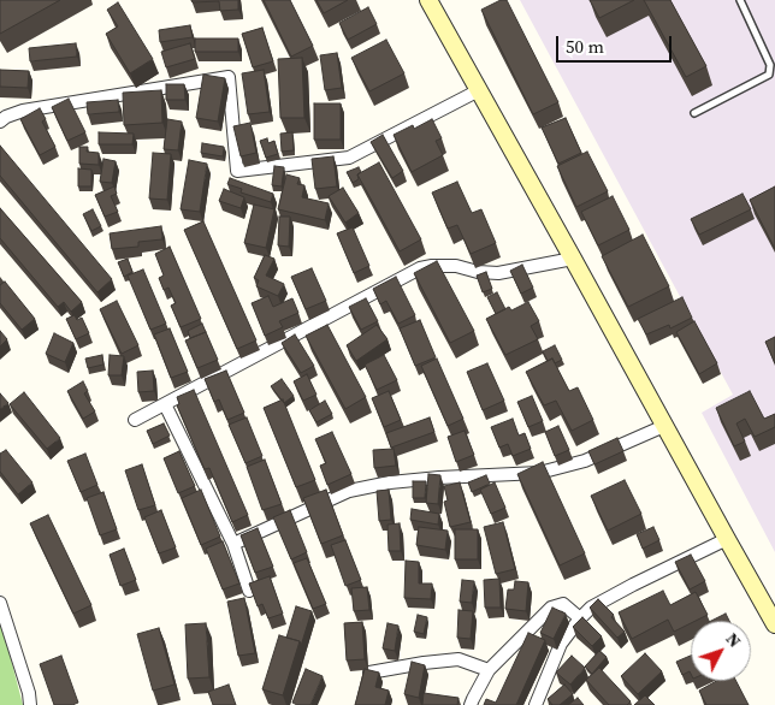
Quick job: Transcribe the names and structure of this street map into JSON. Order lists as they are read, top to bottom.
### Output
{
  "scale_bar": "50 m",
  "north": "top right"
}
